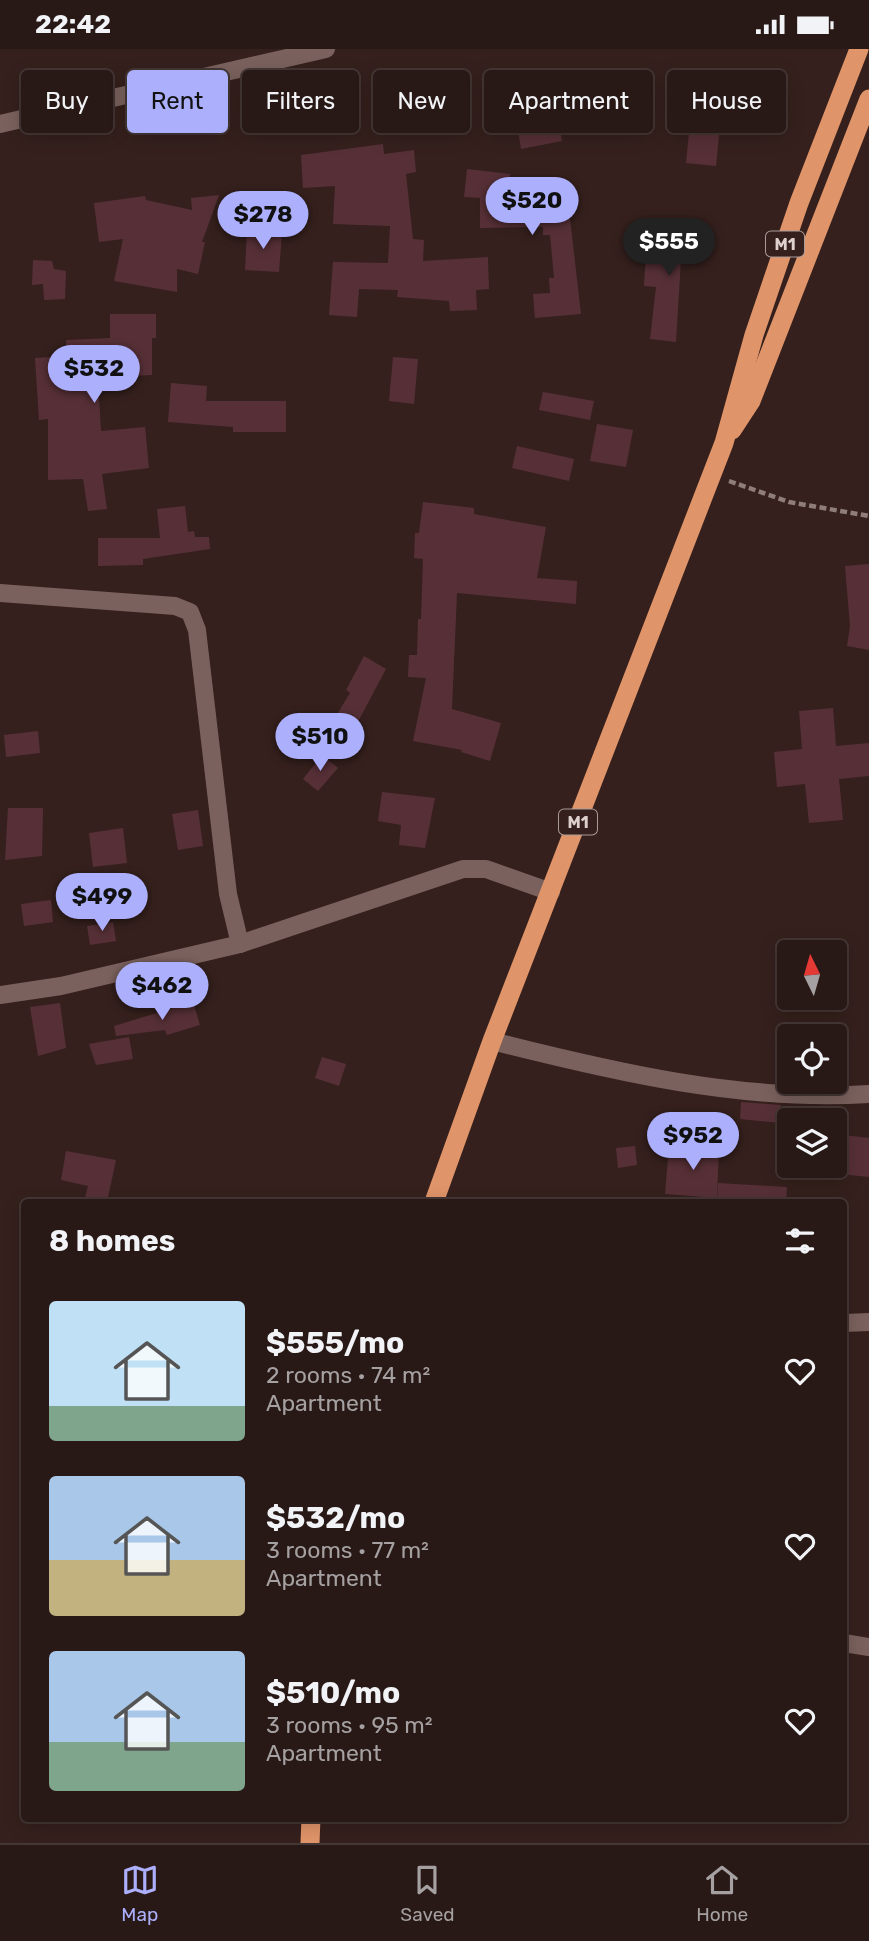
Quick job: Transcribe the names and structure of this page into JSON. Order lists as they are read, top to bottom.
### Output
{
  "streets": {
    "highway": ["M1"]
  },
  "north": "top",
  "page": {
    "status": "22:42",
    "chip": [
      "Buy",
      "Rent",
      "Filters",
      "New",
      "Apartment",
      "House"
    ],
    "price": [
      "$520",
      "$278",
      "$555",
      "$532",
      "$510",
      "$499",
      "$462",
      "$952"
    ],
    "heading": "8 homes",
    "list": [
      {
        "name": "$555/mo",
        "note": "2 rooms · 74 m² · Apartment"
      },
      {
        "name": "$532/mo",
        "note": "3 rooms · 77 m² · Apartment"
      },
      {
        "name": "$510/mo",
        "note": "3 rooms · 95 m² · Apartment"
      }
    ],
    "tabs": ["Map", "Saved", "Home"]
  }
}
